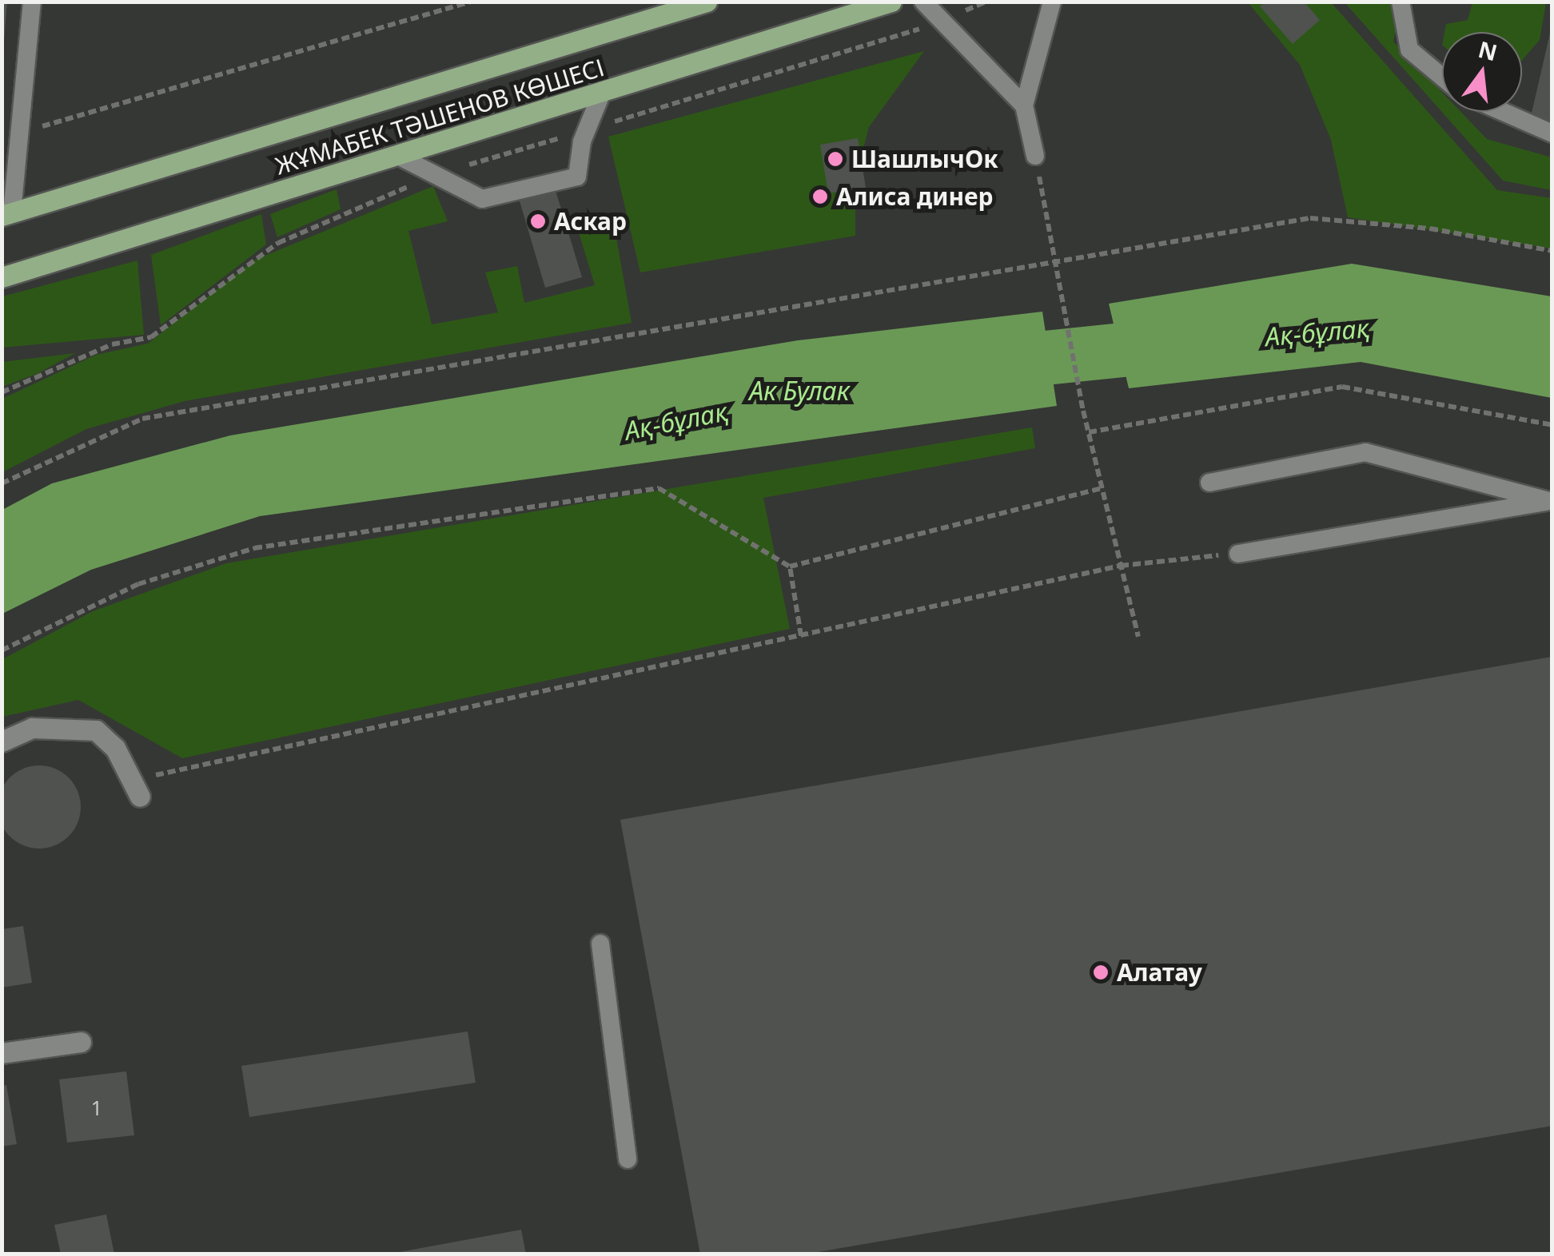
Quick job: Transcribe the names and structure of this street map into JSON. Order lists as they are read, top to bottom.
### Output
{
  "streets": {
    "main road": ["ЖҰМАБЕК ТӘШЕНОВ КӨШЕСІ"]
  },
  "water": ["Ақ-бұлақ", "Ак Булак"],
  "places": [
    "ШашлычОк",
    "Алиса динер",
    "Аскар",
    "Алатау"
  ],
  "house_numbers": ["1"],
  "north": "top"
}
